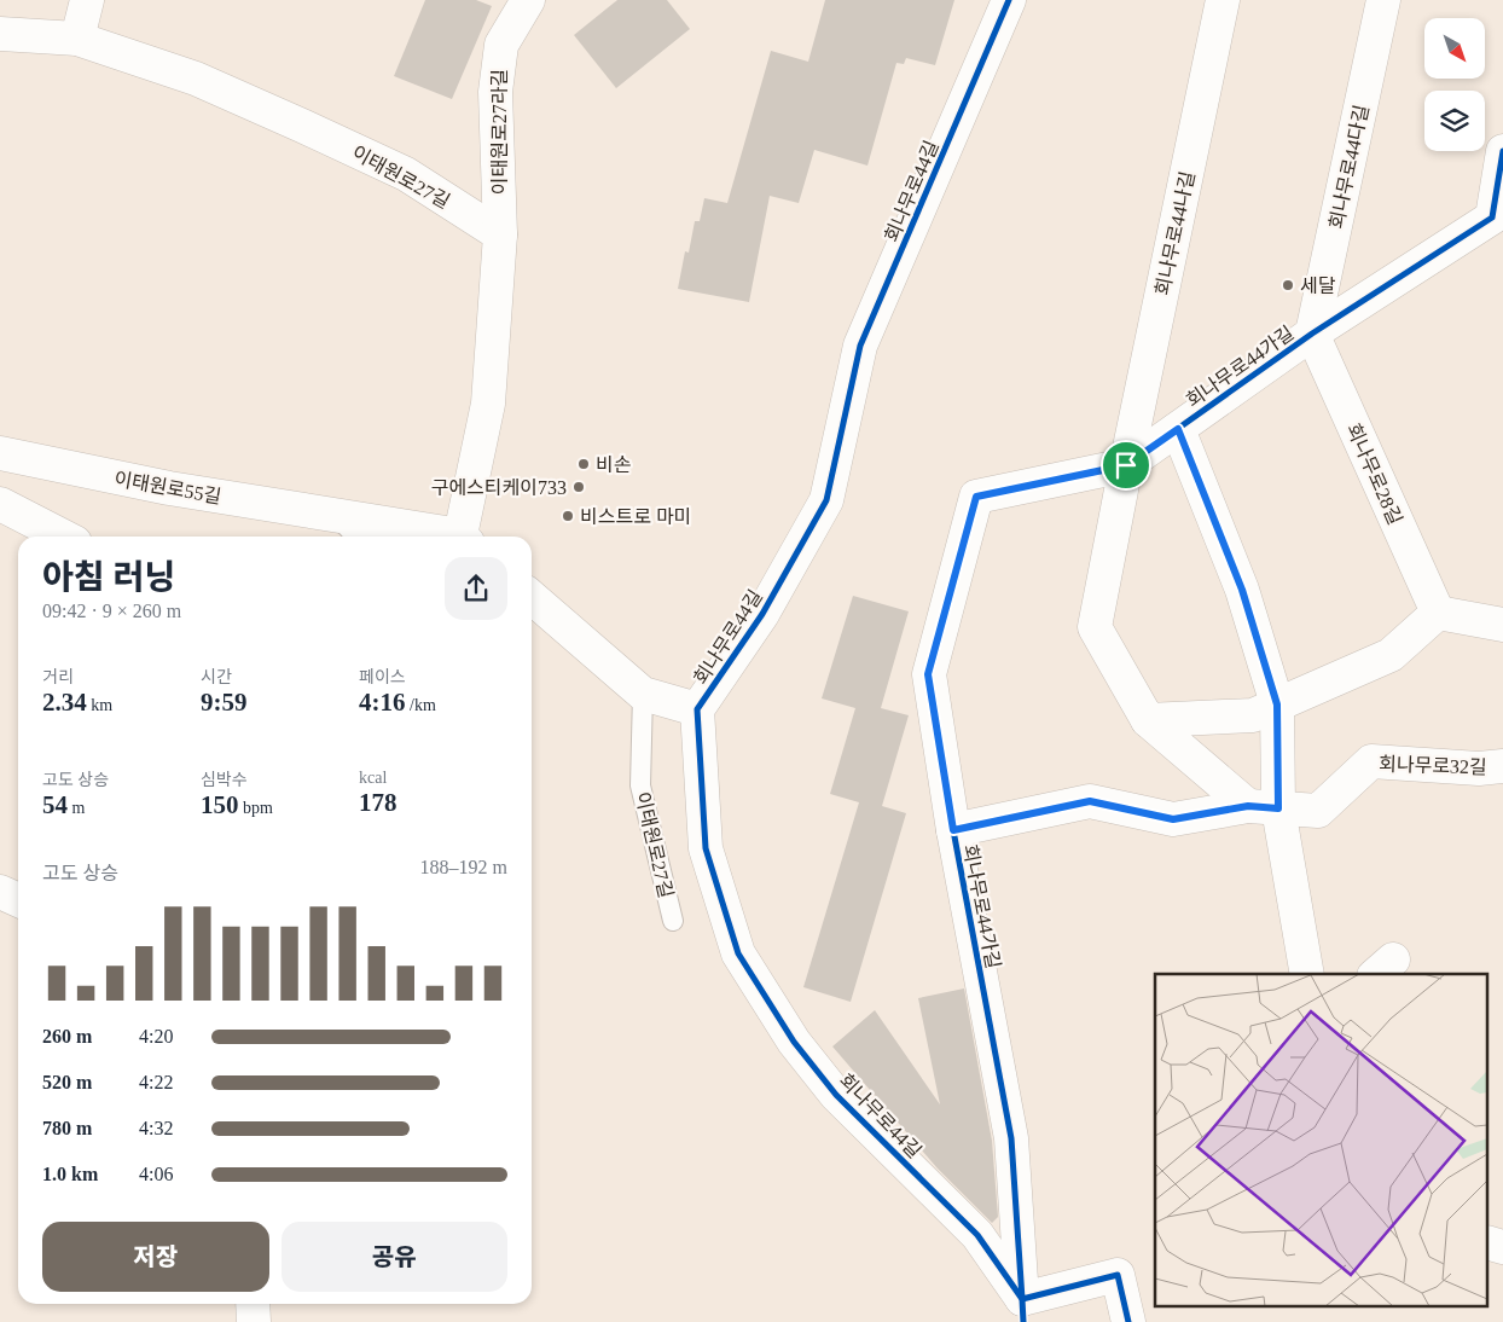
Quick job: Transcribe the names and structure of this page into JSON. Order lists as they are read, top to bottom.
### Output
{
  "streets": {
    "street": [
      "이태원로27라길",
      "회나무로44다길",
      "이태원로27길",
      "회나무로44길",
      "회나무로44나길",
      "회나무로44가길",
      "회나무로28길",
      "이태원로55길",
      "회나무로32길"
    ]
  },
  "crossings": [
    ["이태원로27라길", "이태원로27길"],
    ["회나무로44다길", "회나무로44가길"],
    ["회나무로44다길", "회나무로28길"],
    ["회나무로44길", "회나무로44가길"],
    ["회나무로44나길", "회나무로44가길"],
    ["회나무로44가길", "회나무로28길"],
    ["회나무로44가길", "회나무로32길"]
  ],
  "places": [
    "세달",
    "비손",
    "구에스티케이733",
    "비스트로 마미"
  ],
  "north": "bottom right",
  "page": {
    "heading": ["아침 러닝", "09:42 · 9 × 260 m"],
    "stats": [
      ["거리", "2.34 km"],
      ["시간", "9:59"],
      ["페이스", "4:16 /km"],
      ["고도 상승", "54 m"],
      ["심박수", "150 bpm"],
      ["kcal", "178"]
    ],
    "chart": ["고도 상승", "188–192 m"],
    "list": [
      {
        "name": "260 m",
        "note": "4:20"
      },
      {
        "name": "520 m",
        "note": "4:22"
      },
      {
        "name": "780 m",
        "note": "4:32"
      },
      {
        "name": "1.0 km",
        "note": "4:06"
      }
    ],
    "buttons": ["저장", "공유"]
  }
}
